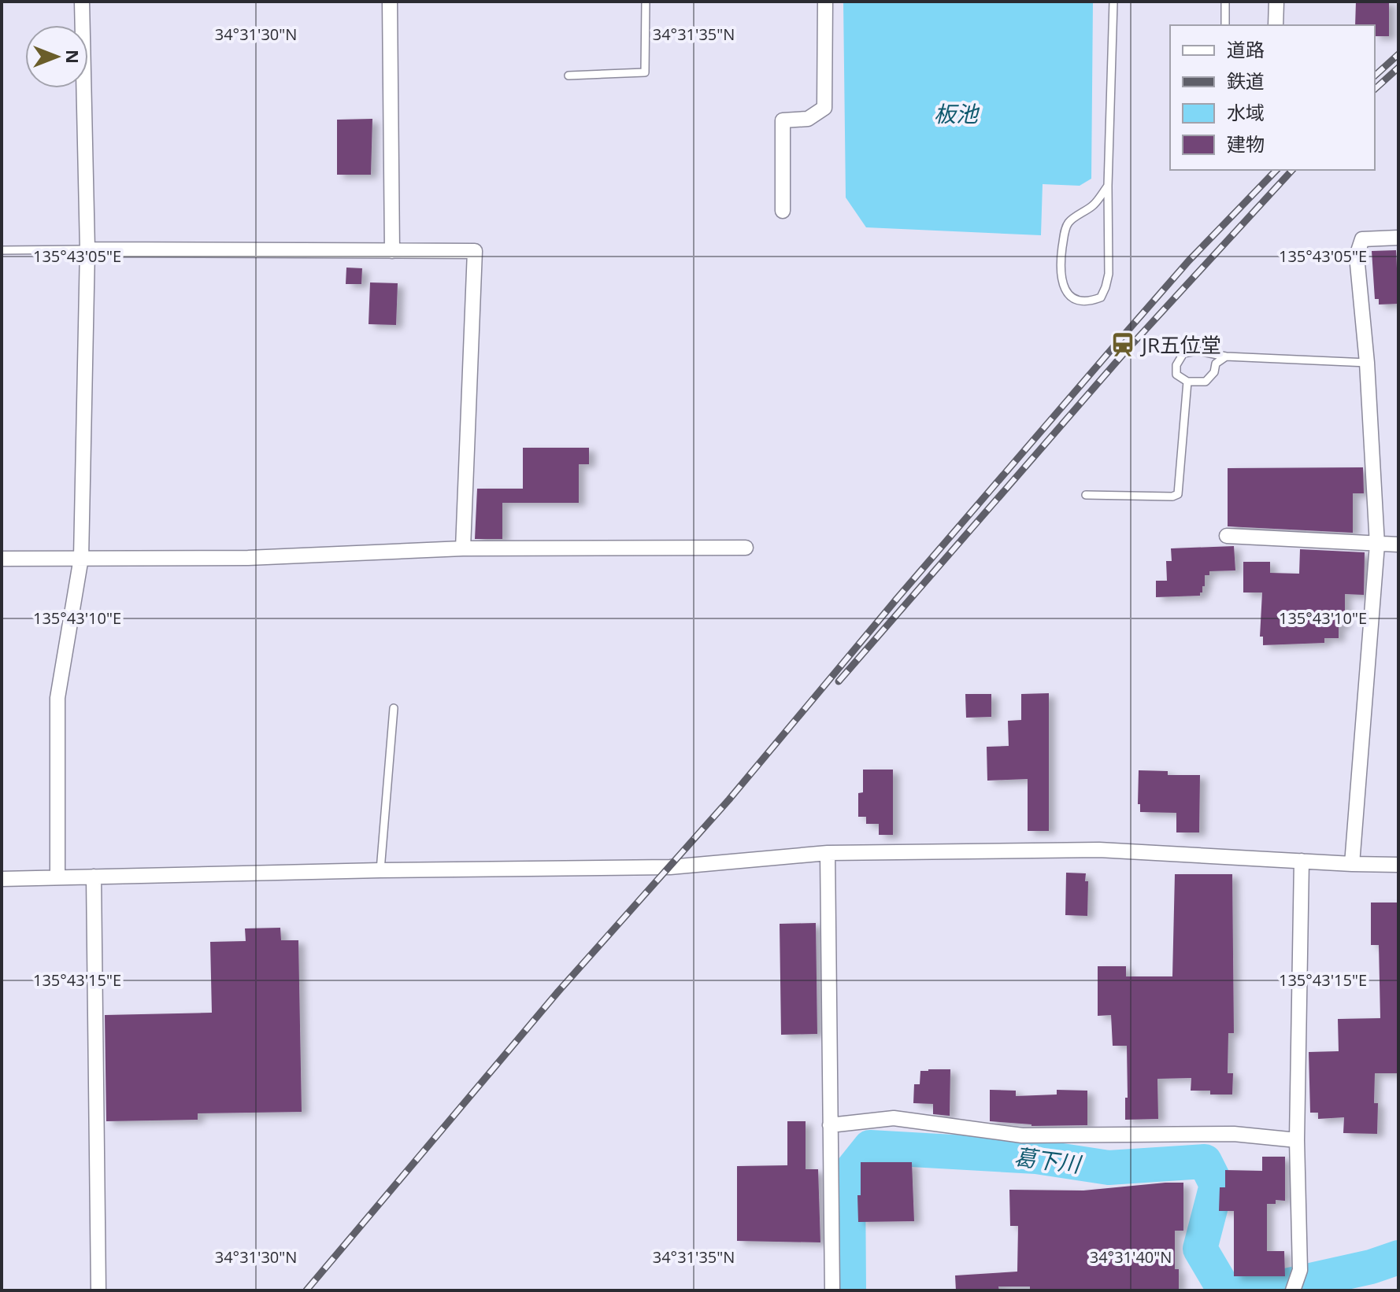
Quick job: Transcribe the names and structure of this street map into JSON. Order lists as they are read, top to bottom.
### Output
{
  "water": ["板池", "葛下川"],
  "places": {
    "station": ["JR五位堂"]
  },
  "legend": [
    "道路",
    "鉄道",
    "水域",
    "建物"
  ],
  "north": "right",
  "coordinates": [
    "34°31'30\"N",
    "34°31'35\"N",
    "135°43'05\"E",
    "135°43'10\"E",
    "135°43'15\"E",
    "34°31'40\"N"
  ]
}
